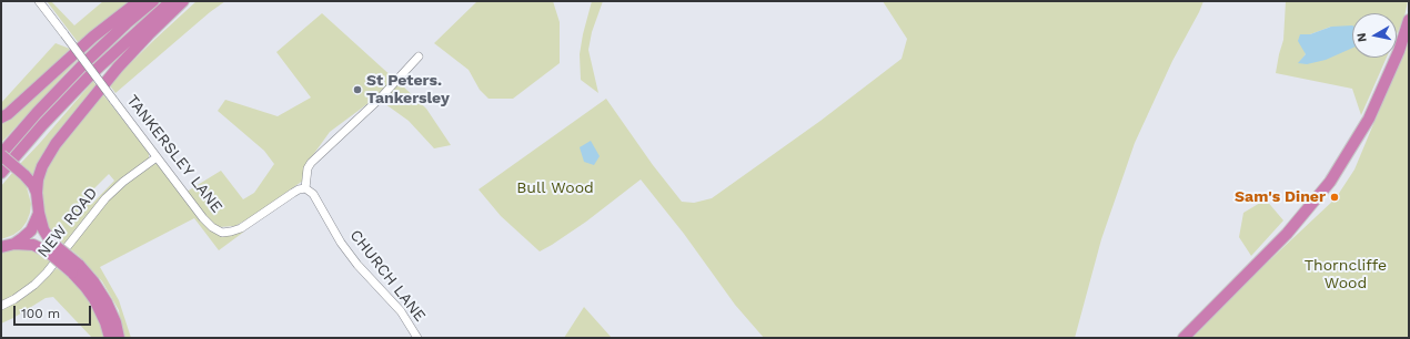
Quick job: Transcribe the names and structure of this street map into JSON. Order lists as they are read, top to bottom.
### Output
{
  "streets": {
    "street": ["TANKERSLEY LANE", "NEW ROAD", "CHURCH LANE"]
  },
  "crossings": [
    ["TANKERSLEY LANE", "NEW ROAD"],
    ["TANKERSLEY LANE", "CHURCH LANE"]
  ],
  "parks": ["Bull Wood", "Thorncliffe Wood"],
  "places": ["St Peters. Tankersley", "Sam's Diner"],
  "scale_bar": "100 m",
  "north": "left"
}
